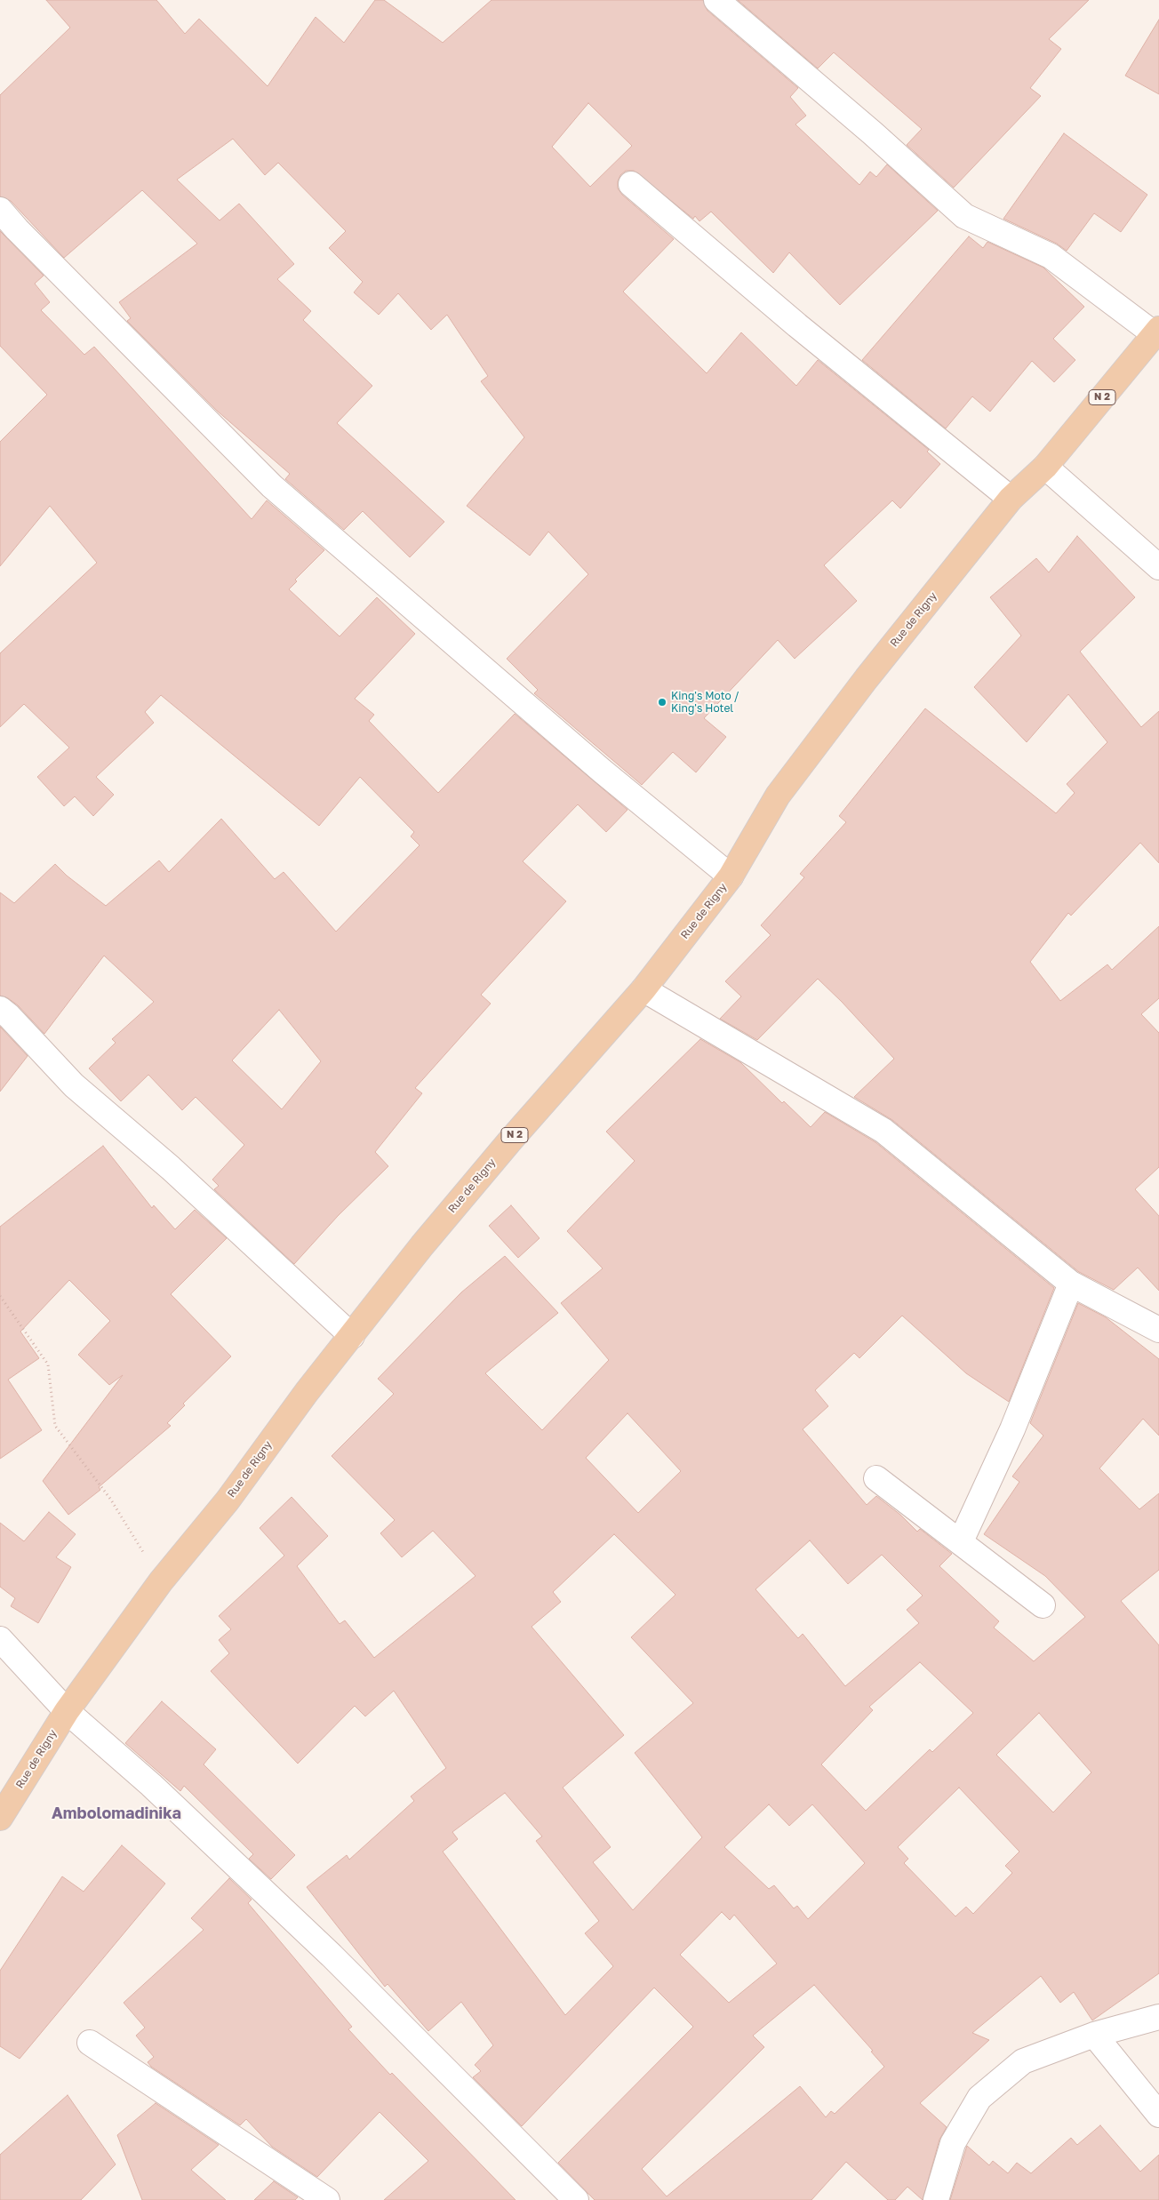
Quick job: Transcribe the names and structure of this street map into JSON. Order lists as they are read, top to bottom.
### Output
{
  "streets": {
    "main road": ["N 2", "Rue de Rigny"]
  },
  "crossings": [
    ["N 2", "Rue de Rigny"]
  ],
  "districts": ["Ambolomadinika"],
  "places": ["King's Moto / King's Hotel"]
}
